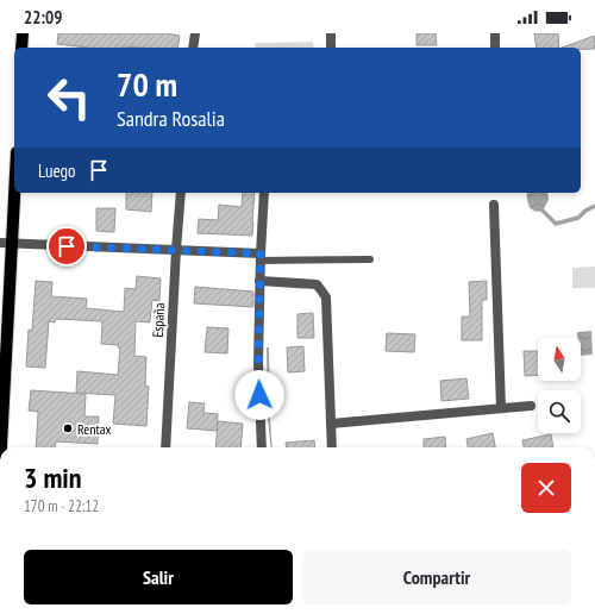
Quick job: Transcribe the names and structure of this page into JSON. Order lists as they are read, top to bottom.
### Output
{
  "streets": {
    "street": ["España"]
  },
  "places": ["Rentax"],
  "north": "top",
  "page": {
    "status": "22:09",
    "turn": ["70 m", "Sandra Rosalia"],
    "then": "Luego",
    "heading": ["3 min", "170 m · 22:12"],
    "buttons": ["Salir", "Compartir"]
  }
}
